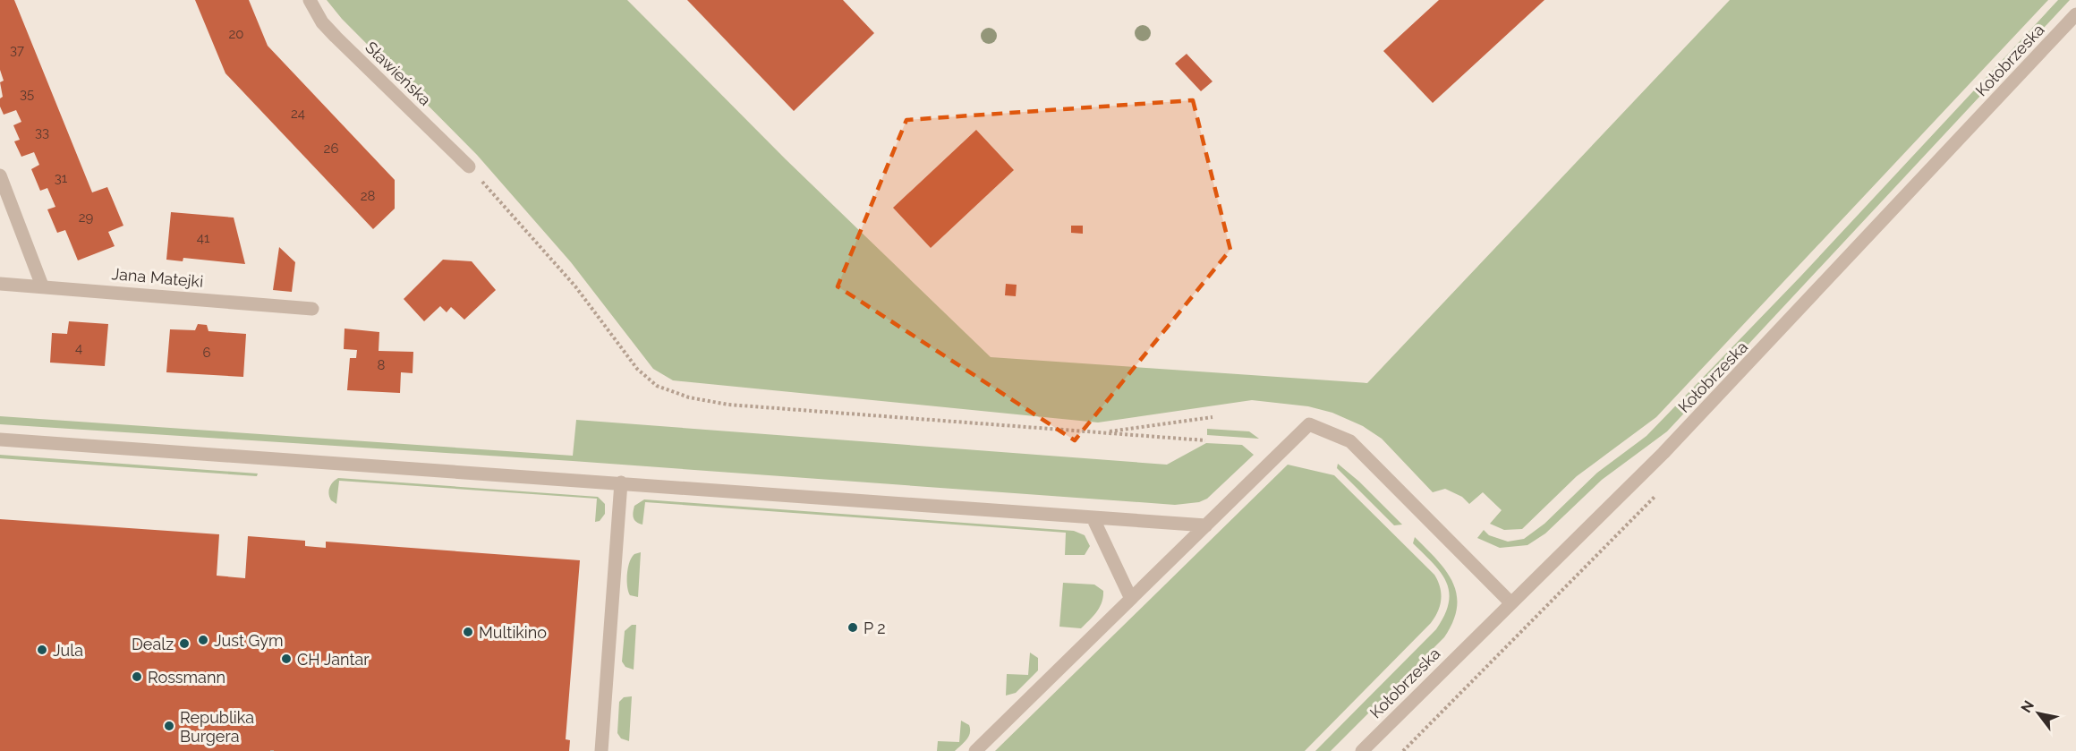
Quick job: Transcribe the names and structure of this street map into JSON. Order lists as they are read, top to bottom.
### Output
{
  "streets": {
    "street": ["Kołobrzeska", "Sławieńska", "Jana Matejki"]
  },
  "places": [
    "P 2",
    "Multikino",
    "Just Gym",
    "Dealz",
    "Jula",
    "CH Jantar",
    "Rossmann",
    "Republika Burgera"
  ],
  "house_numbers": [
    "20",
    "37",
    "35",
    "24",
    "33",
    "26",
    "31",
    "28",
    "29",
    "41",
    "4",
    "6",
    "8"
  ],
  "north": "top left"
}
